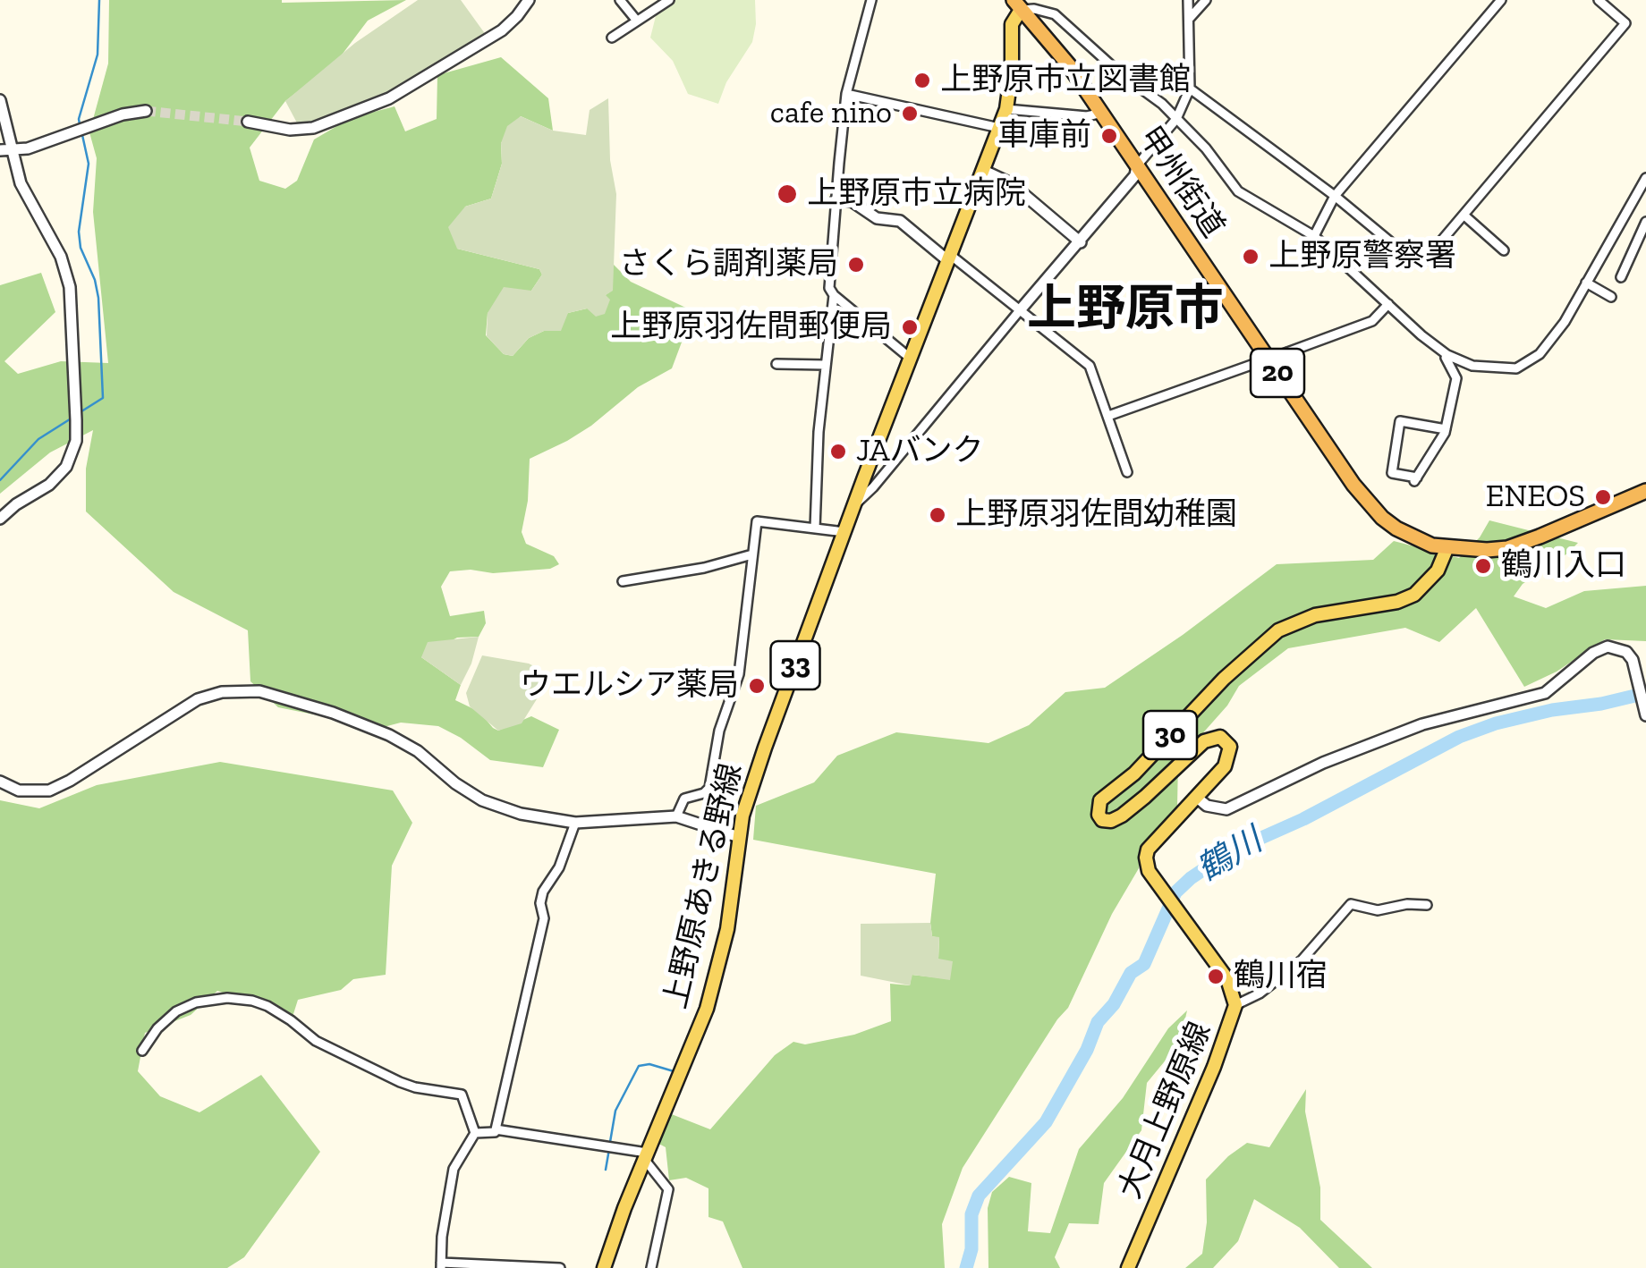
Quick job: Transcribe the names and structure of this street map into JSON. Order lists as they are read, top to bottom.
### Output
{
  "streets": {
    "highway": ["甲州街道", "20"],
    "main road": [
      "33",
      "30",
      "上野原あきる野線",
      "大月上野原線"
    ]
  },
  "crossings": [
    ["甲州街道", "上野原あきる野線"],
    ["甲州街道", "大月上野原線"]
  ],
  "districts": ["上野原市"],
  "water": ["鶴川"],
  "places": [
    "上野原市立図書館",
    "cafe nino",
    "車庫前",
    "上野原市立病院",
    "上野原警察署",
    "さくら調剤薬局",
    "上野原羽佐間郵便局",
    "JAバンク",
    "ENEOS",
    "上野原羽佐間幼稚園",
    "鶴川入口",
    "ウエルシア薬局",
    "鶴川宿"
  ]
}
